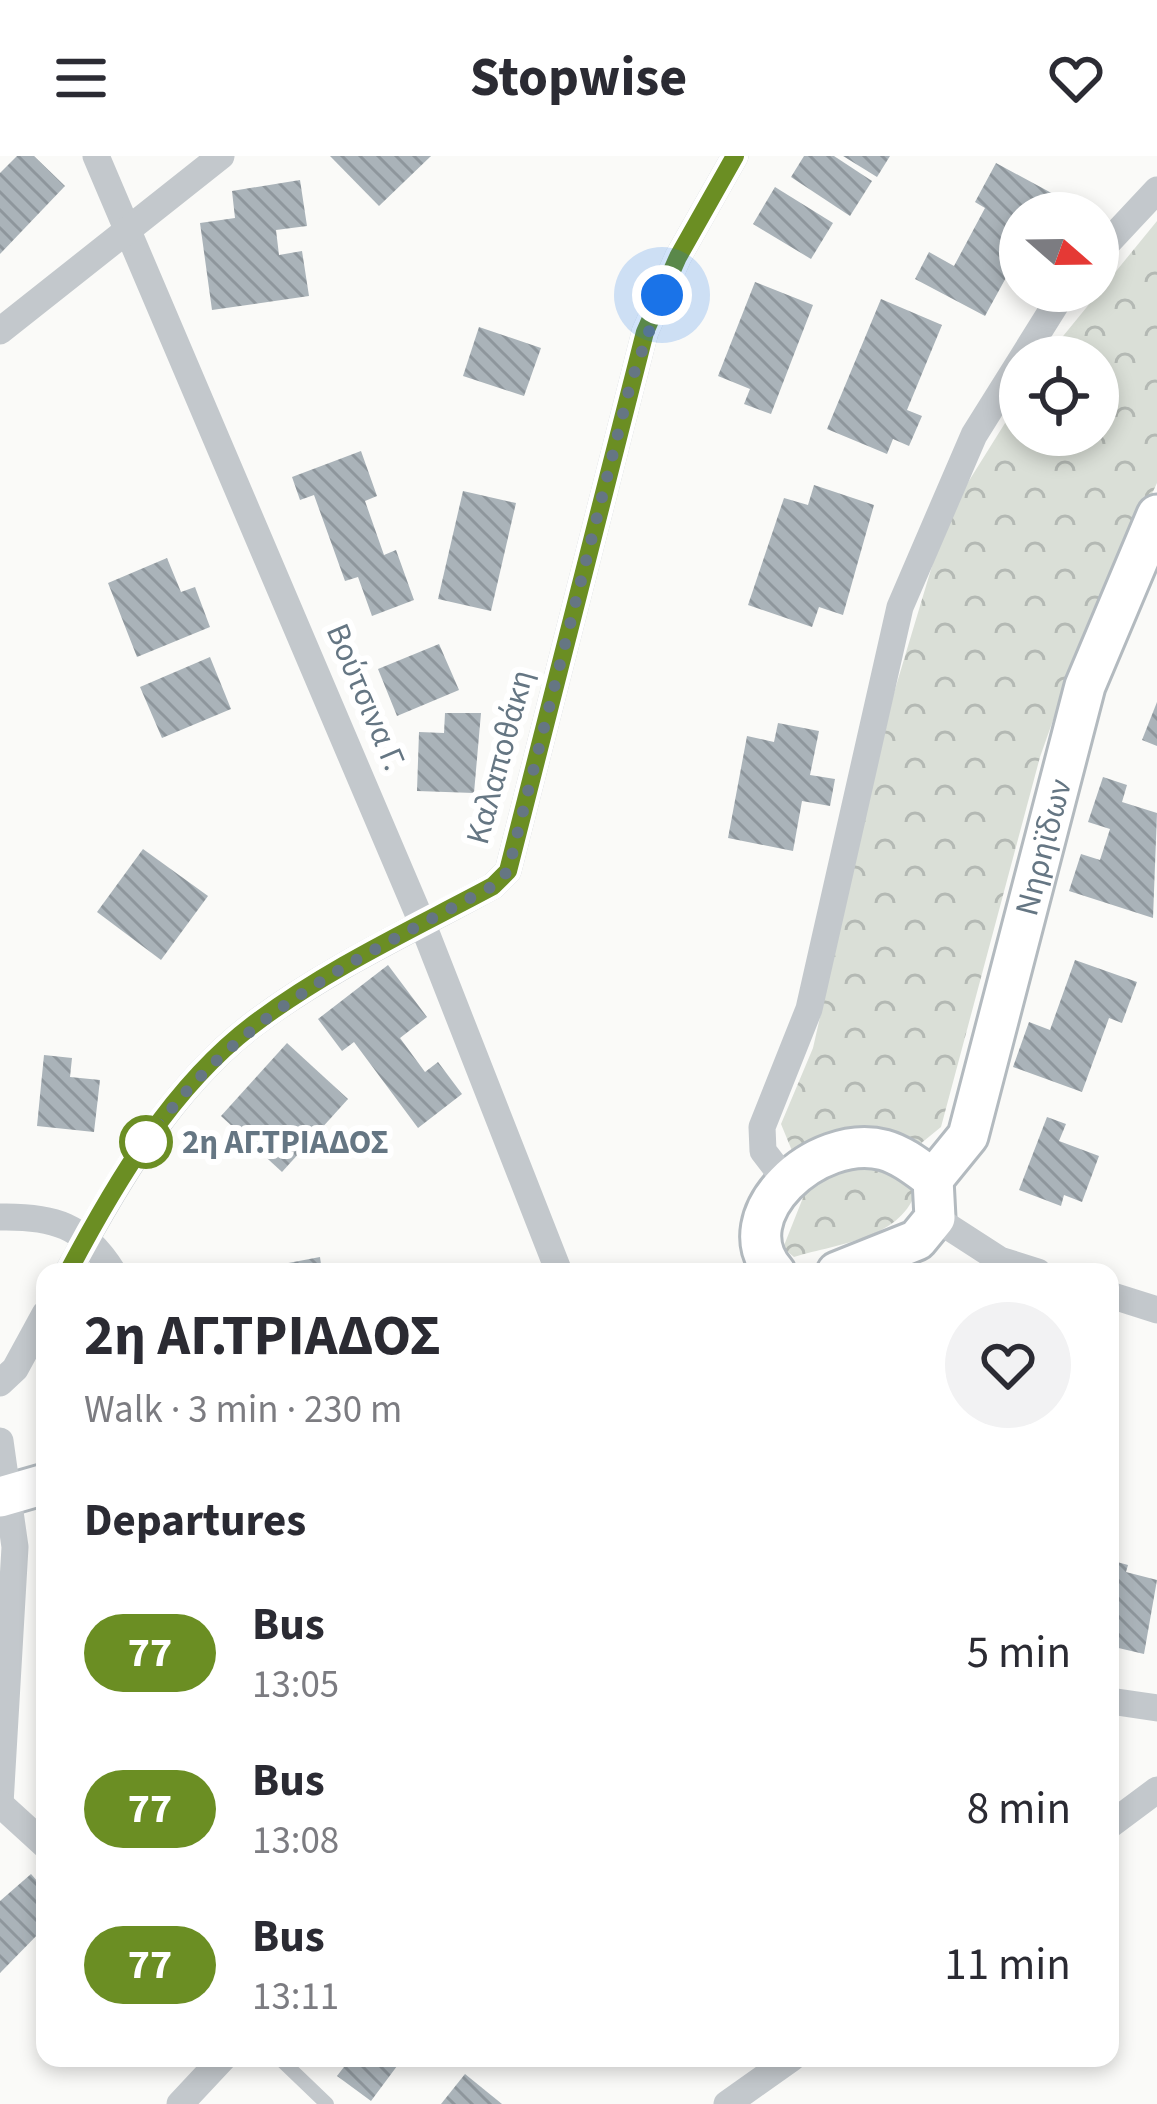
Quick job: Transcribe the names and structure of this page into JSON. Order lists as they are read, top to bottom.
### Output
{
  "streets": {
    "street": ["Βούτσινα Γ.", "Καλαποθάκη", "Νηρηϊδων"]
  },
  "crossings": [
    ["Βούτσινα Γ.", "Καλαποθάκη"]
  ],
  "places": ["2η ΑΓ.ΤΡΙΑΔΟΣ"],
  "lines": ["bus line 77"],
  "north": "right",
  "page": {
    "header": "Stopwise",
    "heading": [
      ["2η ΑΓ.ΤΡΙΑΔΟΣ", "Walk · 3 min · 230 m"],
      "Departures"
    ],
    "list": [
      {
        "mark": "77",
        "name": "Bus",
        "note": "13:05",
        "value": "5 min"
      },
      {
        "mark": "77",
        "name": "Bus",
        "note": "13:08",
        "value": "8 min"
      },
      {
        "mark": "77",
        "name": "Bus",
        "note": "13:11",
        "value": "11 min"
      }
    ]
  }
}
